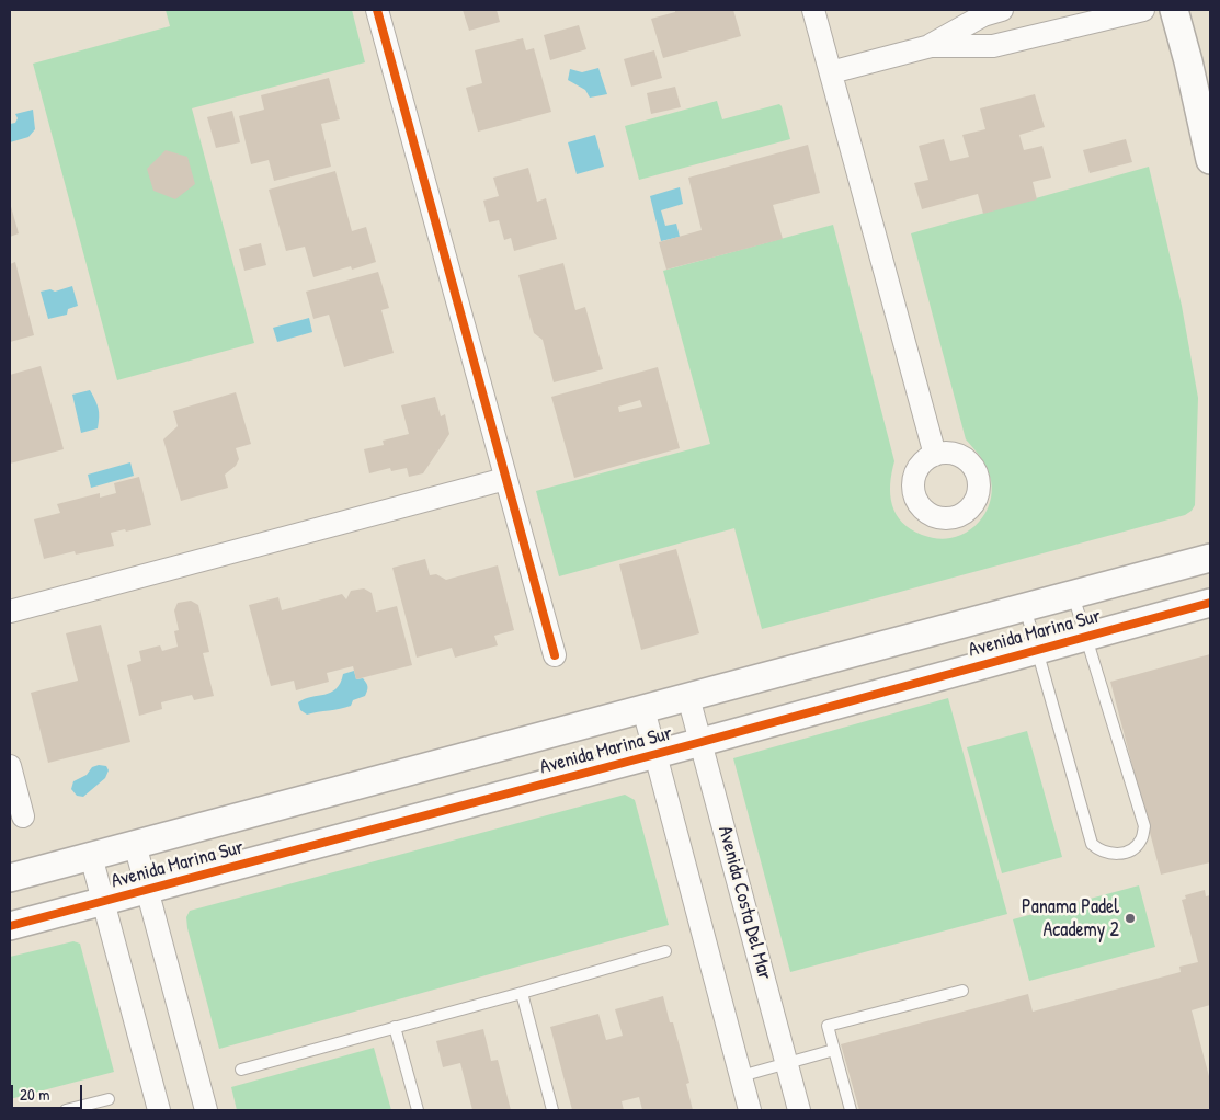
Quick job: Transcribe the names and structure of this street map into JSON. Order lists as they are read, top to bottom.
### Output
{
  "streets": {
    "street": ["Avenida Marina Sur", "Avenida Costa Del Mar"]
  },
  "crossings": [
    ["Avenida Marina Sur", "Avenida Costa Del Mar"]
  ],
  "places": ["Panama Padel Academy 2"],
  "scale_bar": "20 m"
}
